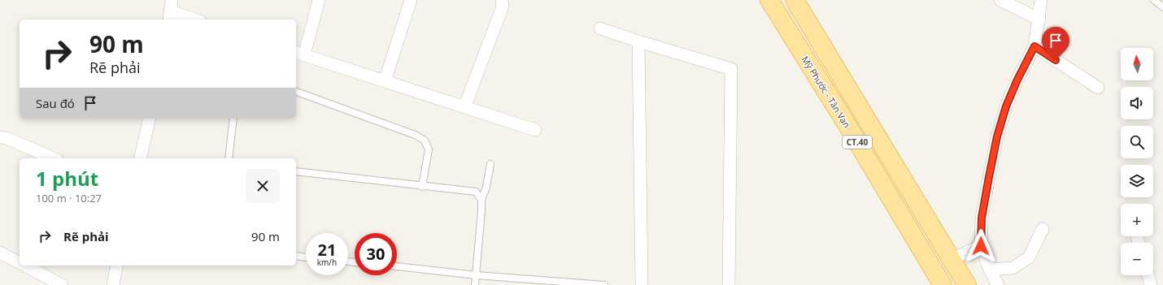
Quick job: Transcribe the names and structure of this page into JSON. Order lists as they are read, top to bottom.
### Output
{
  "streets": {
    "main road": ["Mỹ Phước - Tân Vạn", "CT.40"]
  },
  "north": "top",
  "page": {
    "turn": ["90 m", "Rẽ phải"],
    "map_buttons": ["+", "−"],
    "then": "Sau đó",
    "heading": ["1 phút", "100 m · 10:27"],
    "list": [
      {
        "name": "Rẽ phải",
        "value": "90 m"
      }
    ],
    "speed": "21 km/h",
    "limit": "30"
  }
}
